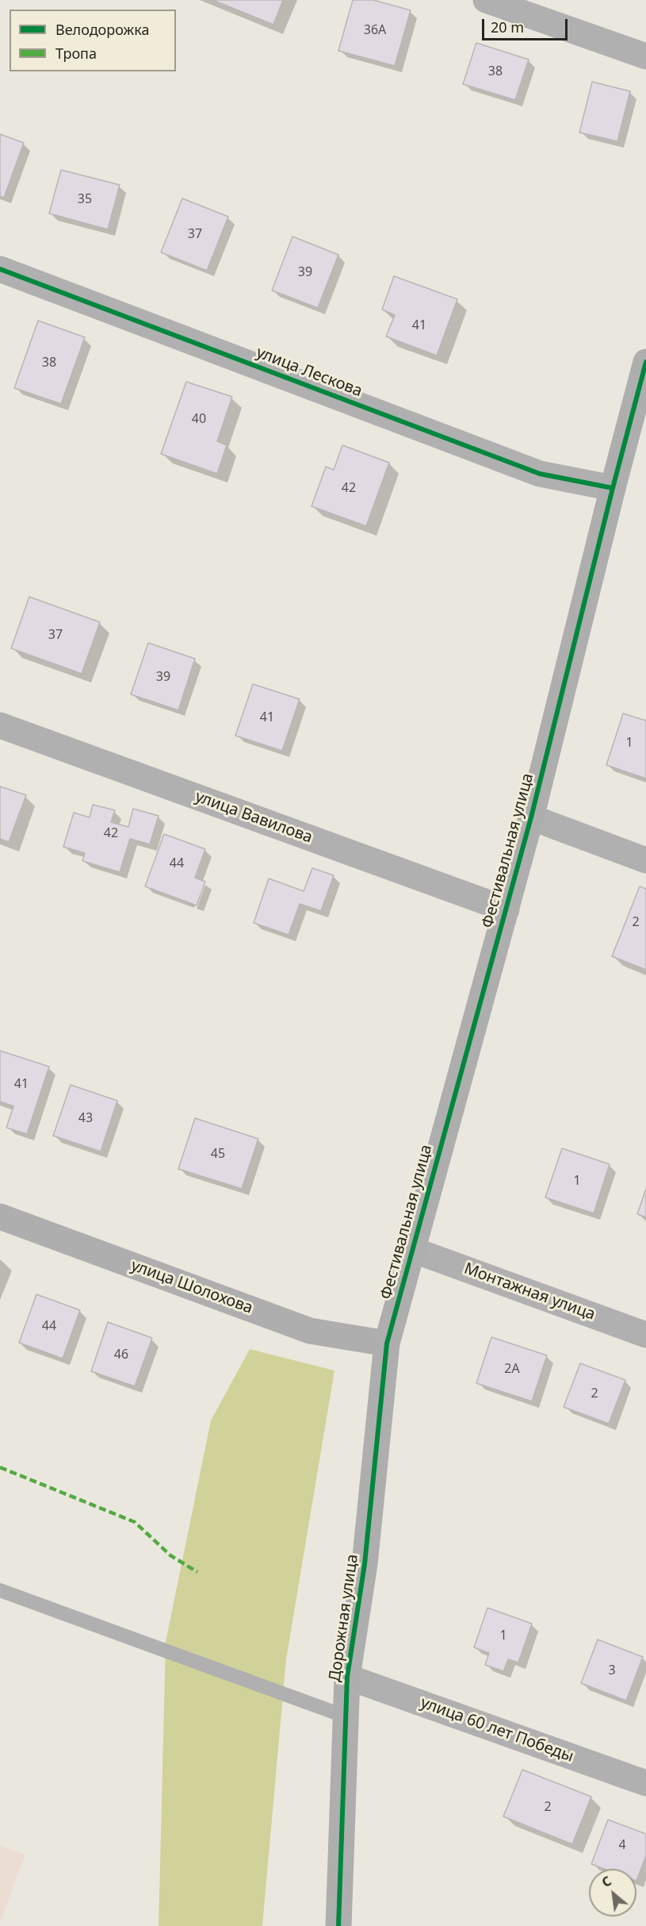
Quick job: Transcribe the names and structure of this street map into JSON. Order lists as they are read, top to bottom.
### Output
{
  "streets": {
    "street": [
      "улица Лескова",
      "улица Вавилова",
      "Фестивальная улица",
      "улица Шолохова",
      "Монтажная улица",
      "Дорожная улица",
      "улица 60 лет Победы"
    ]
  },
  "crossings": [
    ["улица Лескова", "Фестивальная улица"],
    ["улица Вавилова", "Фестивальная улица"],
    ["Фестивальная улица", "улица Шолохова"],
    ["Фестивальная улица", "Монтажная улица"],
    ["Фестивальная улица", "Дорожная улица"],
    ["улица Шолохова", "Дорожная улица"],
    ["Дорожная улица", "улица 60 лет Победы"]
  ],
  "house_numbers": [
    "36А",
    "38",
    "35",
    "37",
    "39",
    "41",
    "38",
    "40",
    "42",
    "37",
    "39",
    "41",
    "1",
    "42",
    "44",
    "2",
    "41",
    "43",
    "45",
    "1",
    "44",
    "46",
    "2А",
    "2",
    "1",
    "3",
    "2",
    "4"
  ],
  "legend": ["Велодорожка", "Тропа"],
  "scale_bar": "20 m",
  "north": "top left"
}
